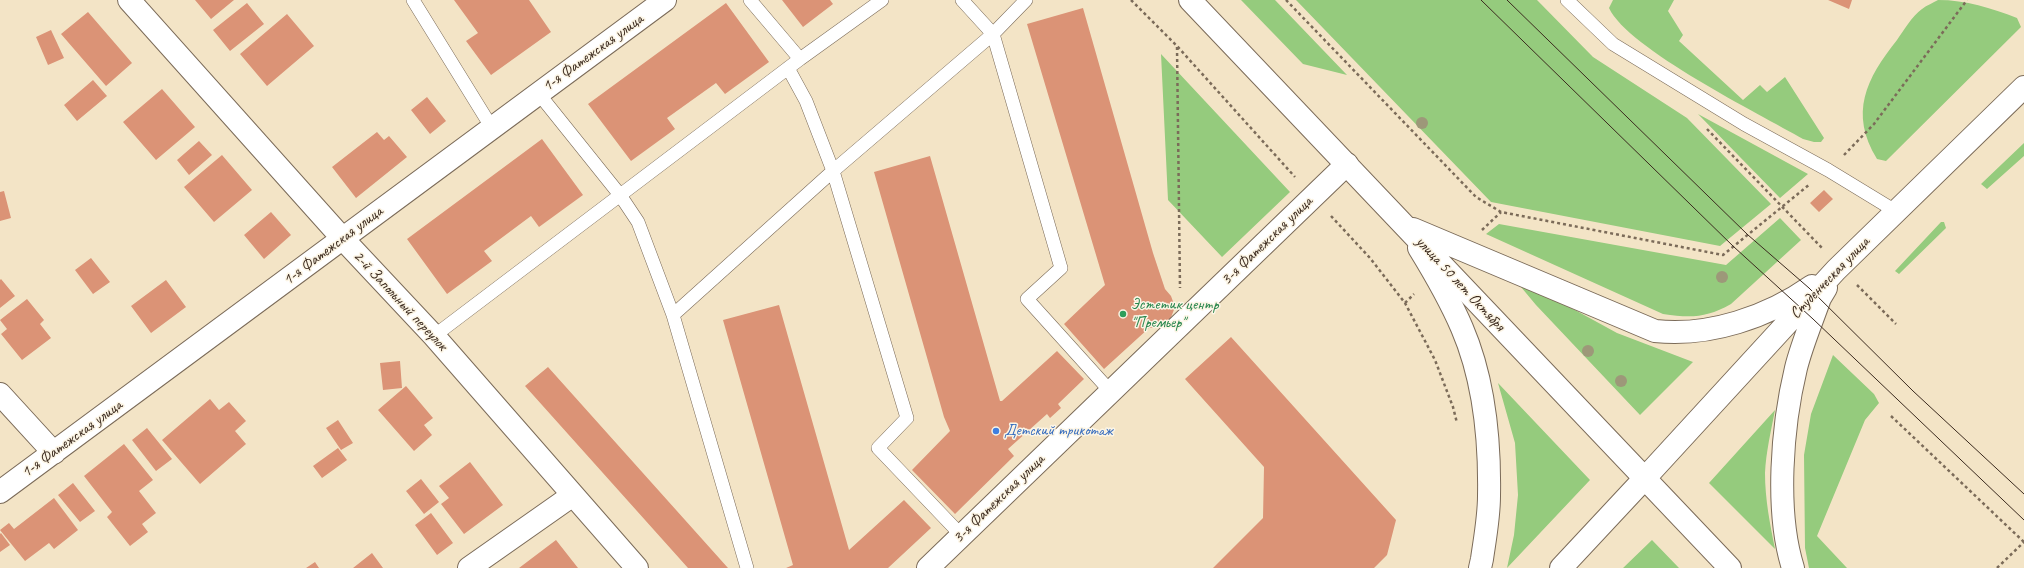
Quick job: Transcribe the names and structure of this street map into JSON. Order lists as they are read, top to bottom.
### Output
{
  "streets": {
    "main road": [
      "1-я Фатежская улица",
      "3-я Фатежская улица",
      "Студенческая улица",
      "улица 50 лет Октября",
      "2-й Запольный переулок"
    ]
  },
  "crossings": [
    ["1-я Фатежская улица", "2-й Запольный переулок"],
    ["3-я Фатежская улица", "улица 50 лет Октября"],
    ["Студенческая улица", "улица 50 лет Октября"]
  ],
  "places": ["Эстетик центр \"Премьер\"", "Детский трикотаж"]
}
